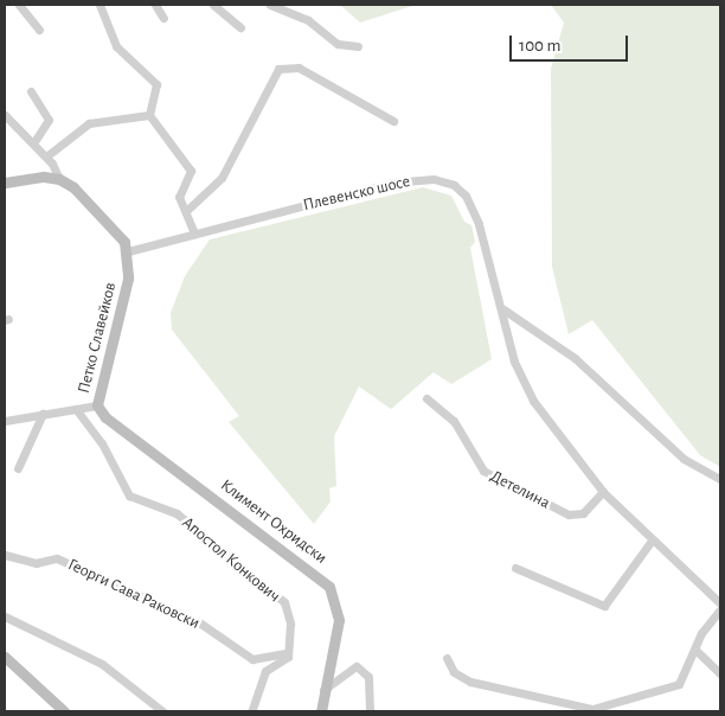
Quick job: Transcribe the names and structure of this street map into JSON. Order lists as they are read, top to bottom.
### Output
{
  "streets": {
    "street": [
      "Плевенско шосе",
      "Петко Славейков",
      "Детелина",
      "Климент Охридски",
      "Апостол Конкович",
      "Георги Сава Раковски"
    ]
  },
  "crossings": [
    ["Плевенско шосе", "Петко Славейков"],
    ["Плевенско шосе", "Детелина"],
    ["Петко Славейков", "Климент Охридски"],
    ["Апостол Конкович", "Георги Сава Раковски"]
  ],
  "scale_bar": "100 m"
}
